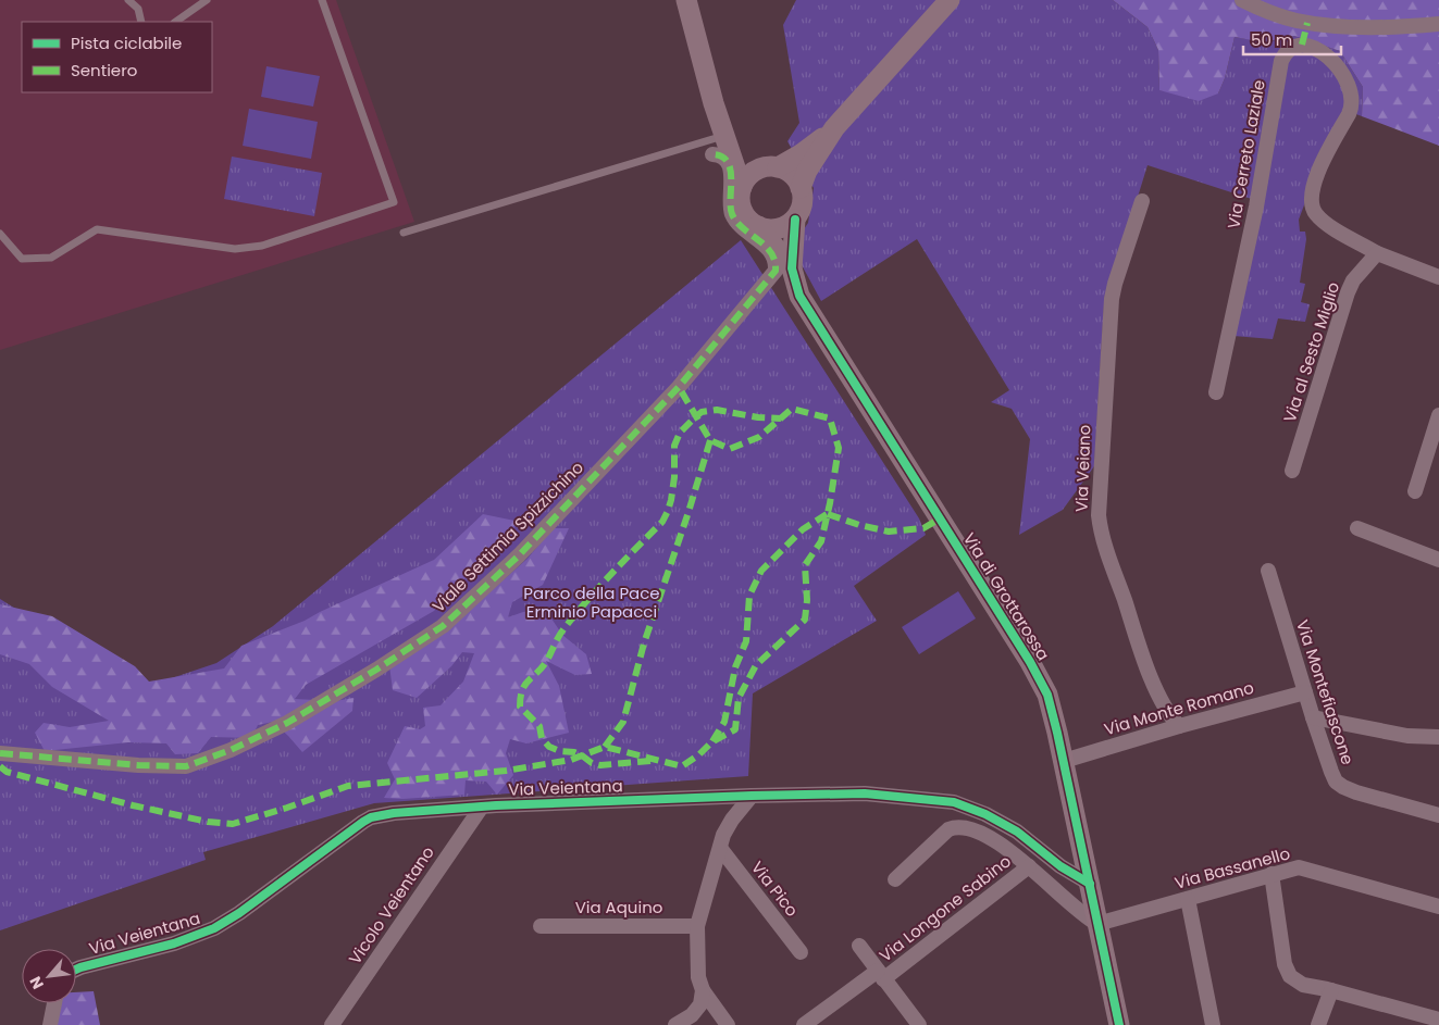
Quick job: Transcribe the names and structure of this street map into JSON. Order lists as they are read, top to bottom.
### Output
{
  "streets": {
    "street": [
      "Via Cerreto Laziale",
      "Via al Sesto Miglio",
      "Via Veiano",
      "Viale Settimia Spizzichino",
      "Via di Grottarossa",
      "Via Montefiascone",
      "Via Monte Romano",
      "Via Veientana",
      "Via Bassanello",
      "Via Pico",
      "Vicolo Veientano",
      "Via Aquino",
      "Via Longone Sabino"
    ]
  },
  "crossings": [
    ["Via Cerreto Laziale", "Via al Sesto Miglio"],
    ["Via Veiano", "Via Monte Romano"],
    ["Via di Grottarossa", "Via Monte Romano"],
    ["Via di Grottarossa", "Via Veientana"],
    ["Via di Grottarossa", "Via Bassanello"],
    ["Via di Grottarossa", "Via Longone Sabino"],
    ["Via Montefiascone", "Via Monte Romano"],
    ["Via Veientana", "Vicolo Veientano"],
    ["Via Bassanello", "Via Longone Sabino"]
  ],
  "parks": ["Parco della Pace Erminio Papacci"],
  "legend": ["Pista ciclabile", "Sentiero"],
  "scale_bar": "50 m",
  "north": "bottom left"
}
